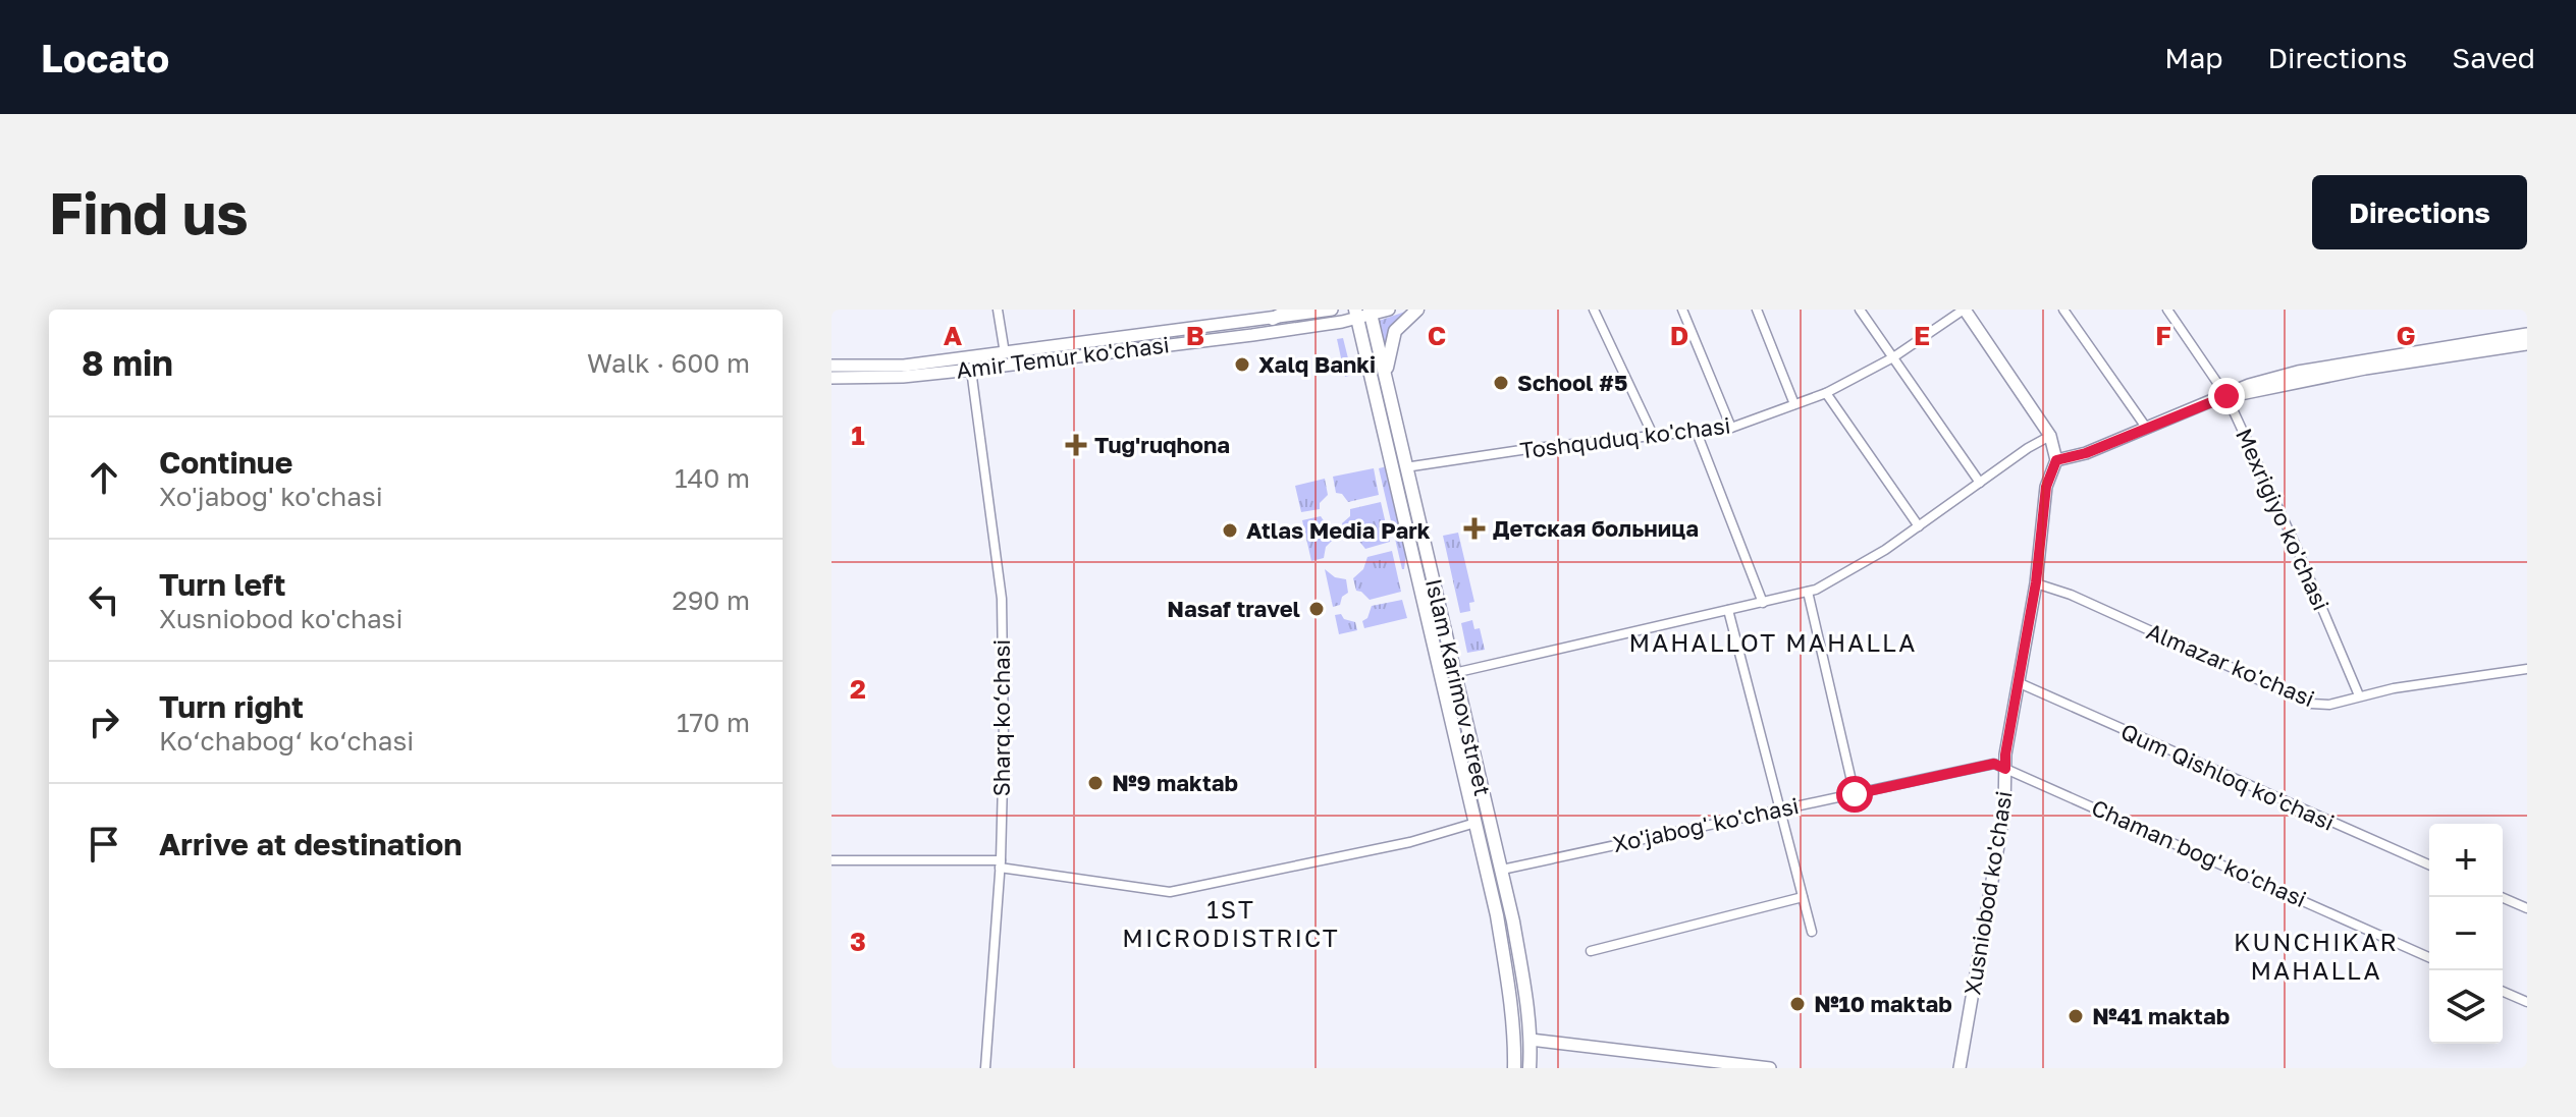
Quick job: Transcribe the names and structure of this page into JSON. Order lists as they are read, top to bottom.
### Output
{
  "streets": {
    "main road": ["Amir Temur ko'chasi", "Islam Karimov street", "Xusniobod ko'chasi"],
    "street": [
      "Toshquduq ko'chasi",
      "Mexrigiyo ko'chasi",
      "Almazar ko'chasi",
      "Sharq ko‘chasi",
      "Qum Qishloq ko'chasi",
      "Xo'jabog' ko'chasi",
      "Chaman bog' ko'chasi"
    ]
  },
  "crossings": [
    ["Amir Temur ko'chasi", "Islam Karimov street"],
    ["Amir Temur ko'chasi", "Sharq ko‘chasi"],
    ["Toshquduq ko'chasi", "Islam Karimov street"],
    ["Mexrigiyo ko'chasi", "Almazar ko'chasi"],
    ["Almazar ko'chasi", "Xusniobod ko'chasi"],
    ["Islam Karimov street", "Xo'jabog' ko'chasi"],
    ["Qum Qishloq ko'chasi", "Xusniobod ko'chasi"],
    ["Xo'jabog' ko'chasi", "Chaman bog' ko'chasi"],
    ["Xo'jabog' ko'chasi", "Xusniobod ko'chasi"],
    ["Chaman bog' ko'chasi", "Xusniobod ko'chasi"]
  ],
  "districts": ["MAHALLOT MAHALLA", "1ST MICRODISTRICT", "KUNCHIKAR MAHALLA"],
  "places": {
    "other": [
      "Xalq Banki",
      "School #5",
      "Atlas Media Park",
      "Nasaf travel",
      "№9 maktab",
      "№10 maktab",
      "№41 maktab"
    ],
    "health": ["Tug'ruqhona", "Детская больница"]
  },
  "page": {
    "header": "Locato",
    "nav": ["Map", "Directions", "Saved"],
    "buttons": "Directions",
    "title": "Find us",
    "heading": ["8 min", "Walk · 600 m"],
    "list": [
      ["Continue", "Xo'jabog' ko'chasi", "140 m"],
      ["Turn left", "Xusniobod ko'chasi", "290 m"],
      ["Turn right", "Ko‘chabog‘ ko‘chasi", "170 m"],
      "Arrive at destination"
    ],
    "map_buttons": ["+", "−"]
  },
  "grid": {
    "columns": [
      "A",
      "B",
      "C",
      "D",
      "E",
      "F",
      "G"
    ],
    "rows": ["1", "2", "3"]
  }
}
